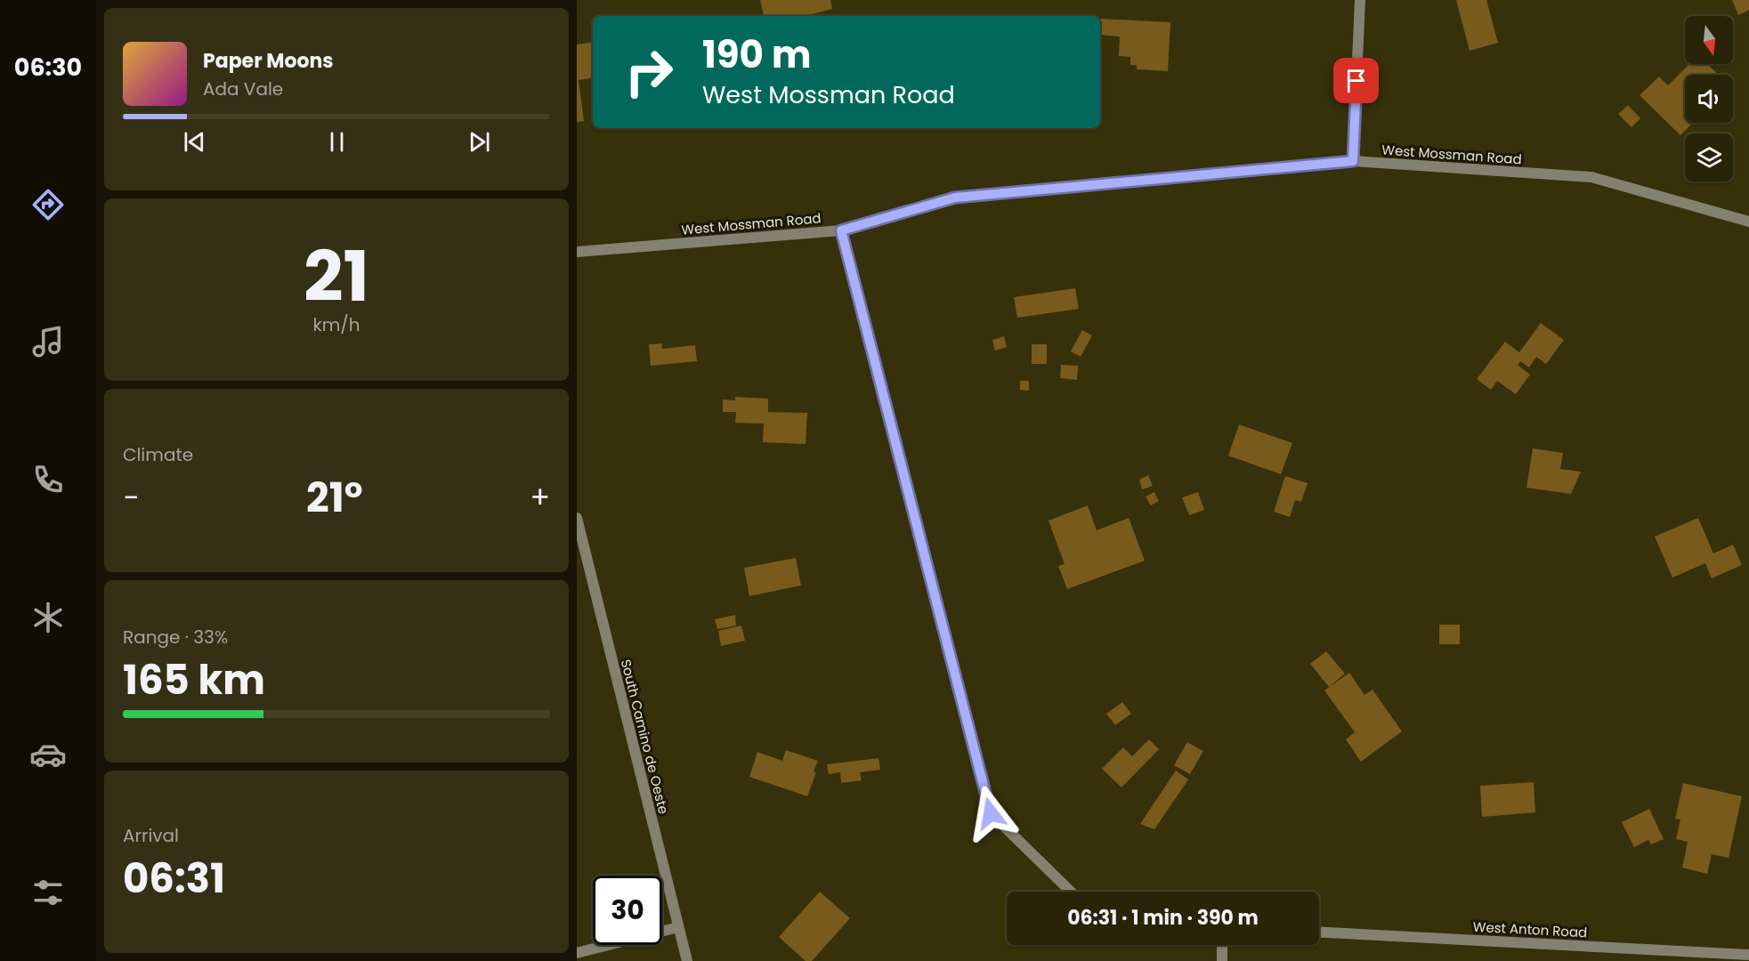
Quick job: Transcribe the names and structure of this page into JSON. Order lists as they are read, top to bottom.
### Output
{
  "streets": {
    "street": ["West Mossman Road", "South Camino de Oeste", "West Anton Road"]
  },
  "north": "bottom",
  "page": {
    "tabs": "06:30",
    "turn": ["190 m", "West Mossman Road"],
    "song": ["Paper Moons", "Ada Vale"],
    "tile": [
      ["21", "km/h"],
      "Climate",
      ["Range · 33%", "165 km"],
      ["Arrival", "06:31"]
    ],
    "heat": ["−", "21°", "+"],
    "limit": "30",
    "trip": "06:31 · 1 min · 390 m"
  }
}
